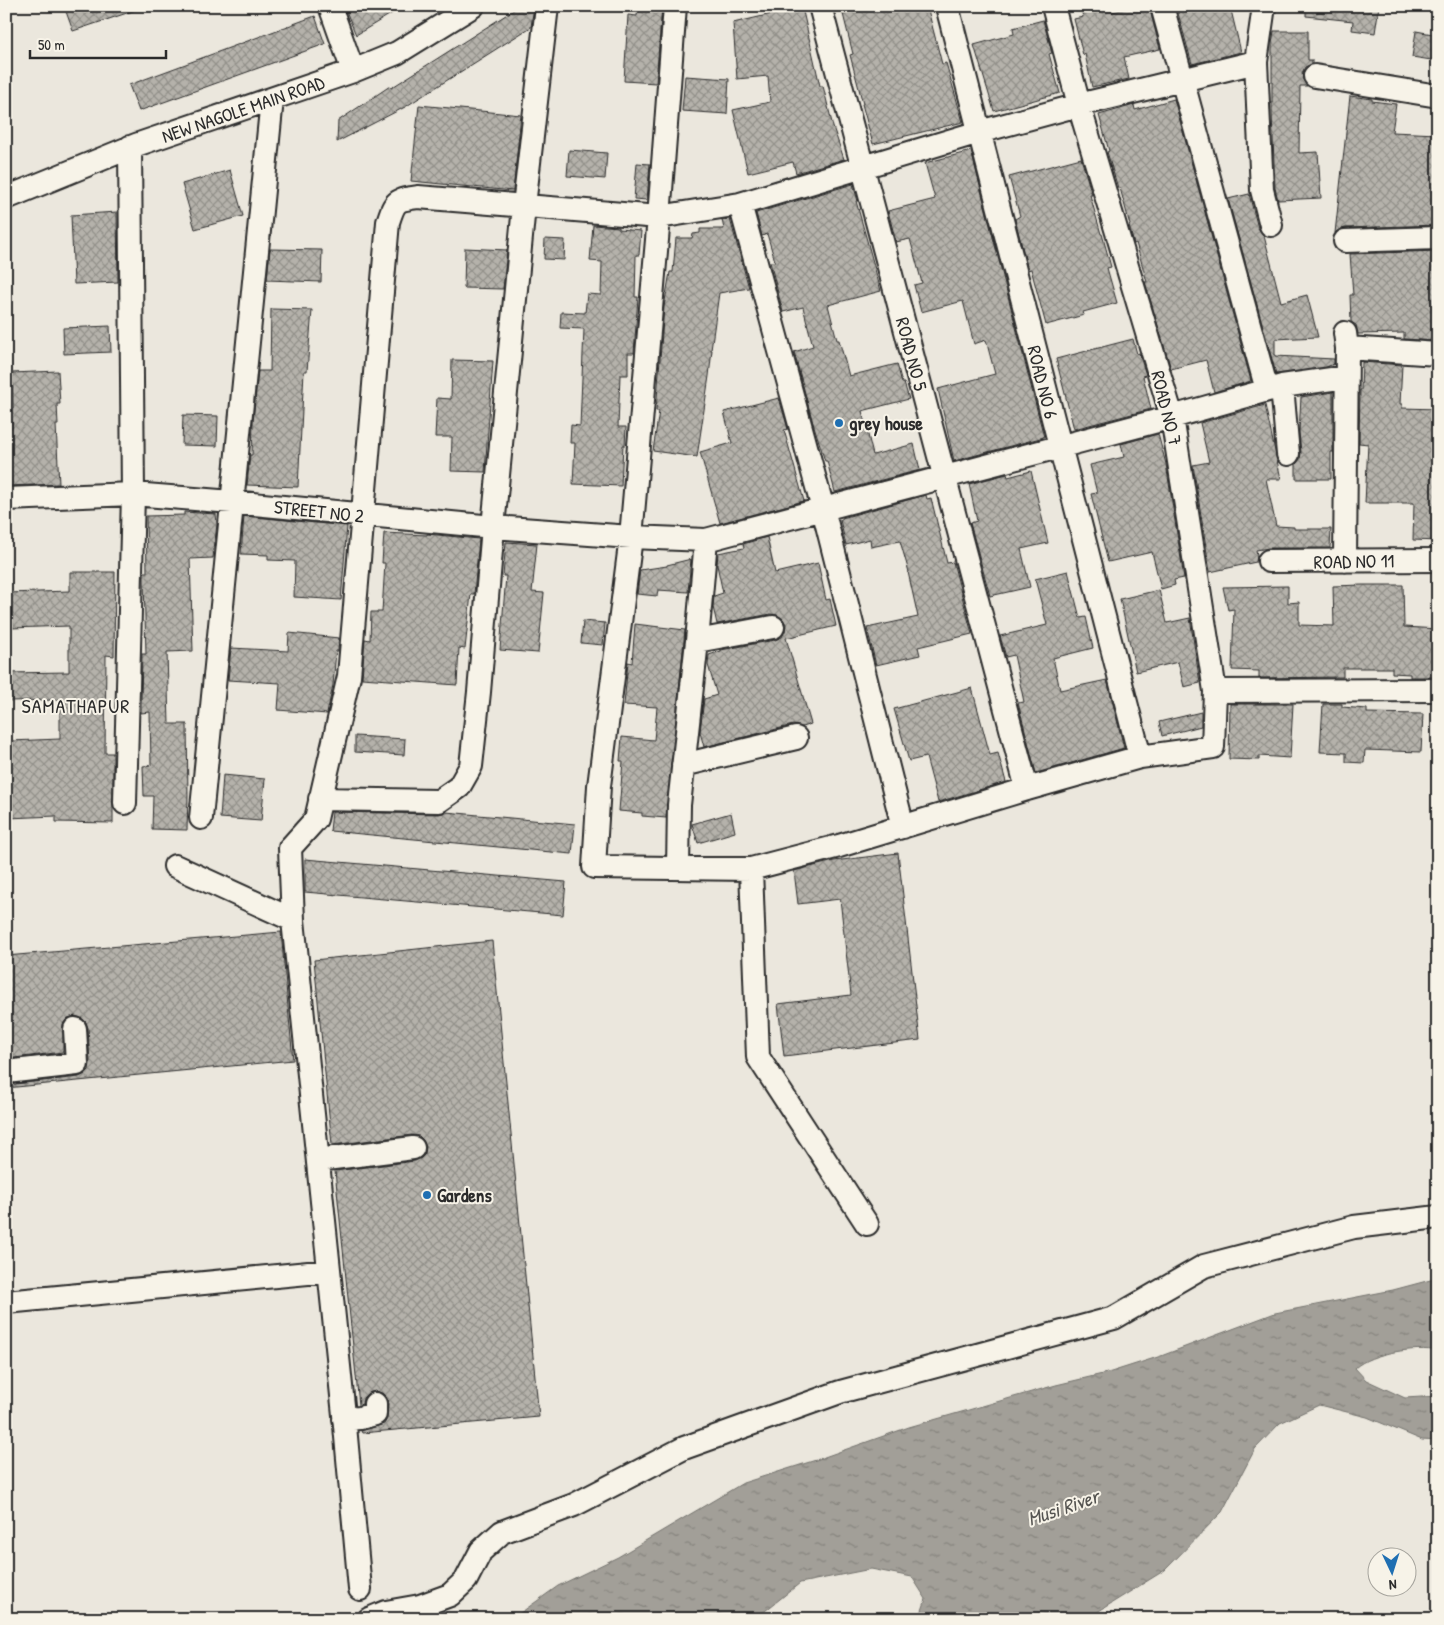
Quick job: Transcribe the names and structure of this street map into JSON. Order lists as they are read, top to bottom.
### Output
{
  "streets": {
    "street": [
      "NEW NAGOLE MAIN ROAD",
      "ROAD NO 5",
      "ROAD NO 6",
      "ROAD NO 7",
      "STREET NO 2",
      "ROAD NO 11"
    ]
  },
  "crossings": [
    ["ROAD NO 5", "STREET NO 2"],
    ["ROAD NO 6", "ROAD NO 7"],
    ["ROAD NO 6", "STREET NO 2"],
    ["ROAD NO 7", "STREET NO 2"]
  ],
  "districts": ["SAMATHAPUR"],
  "water": ["Musi River"],
  "places": ["grey house", "Gardens"],
  "scale_bar": "50 m",
  "north": "bottom"
}
